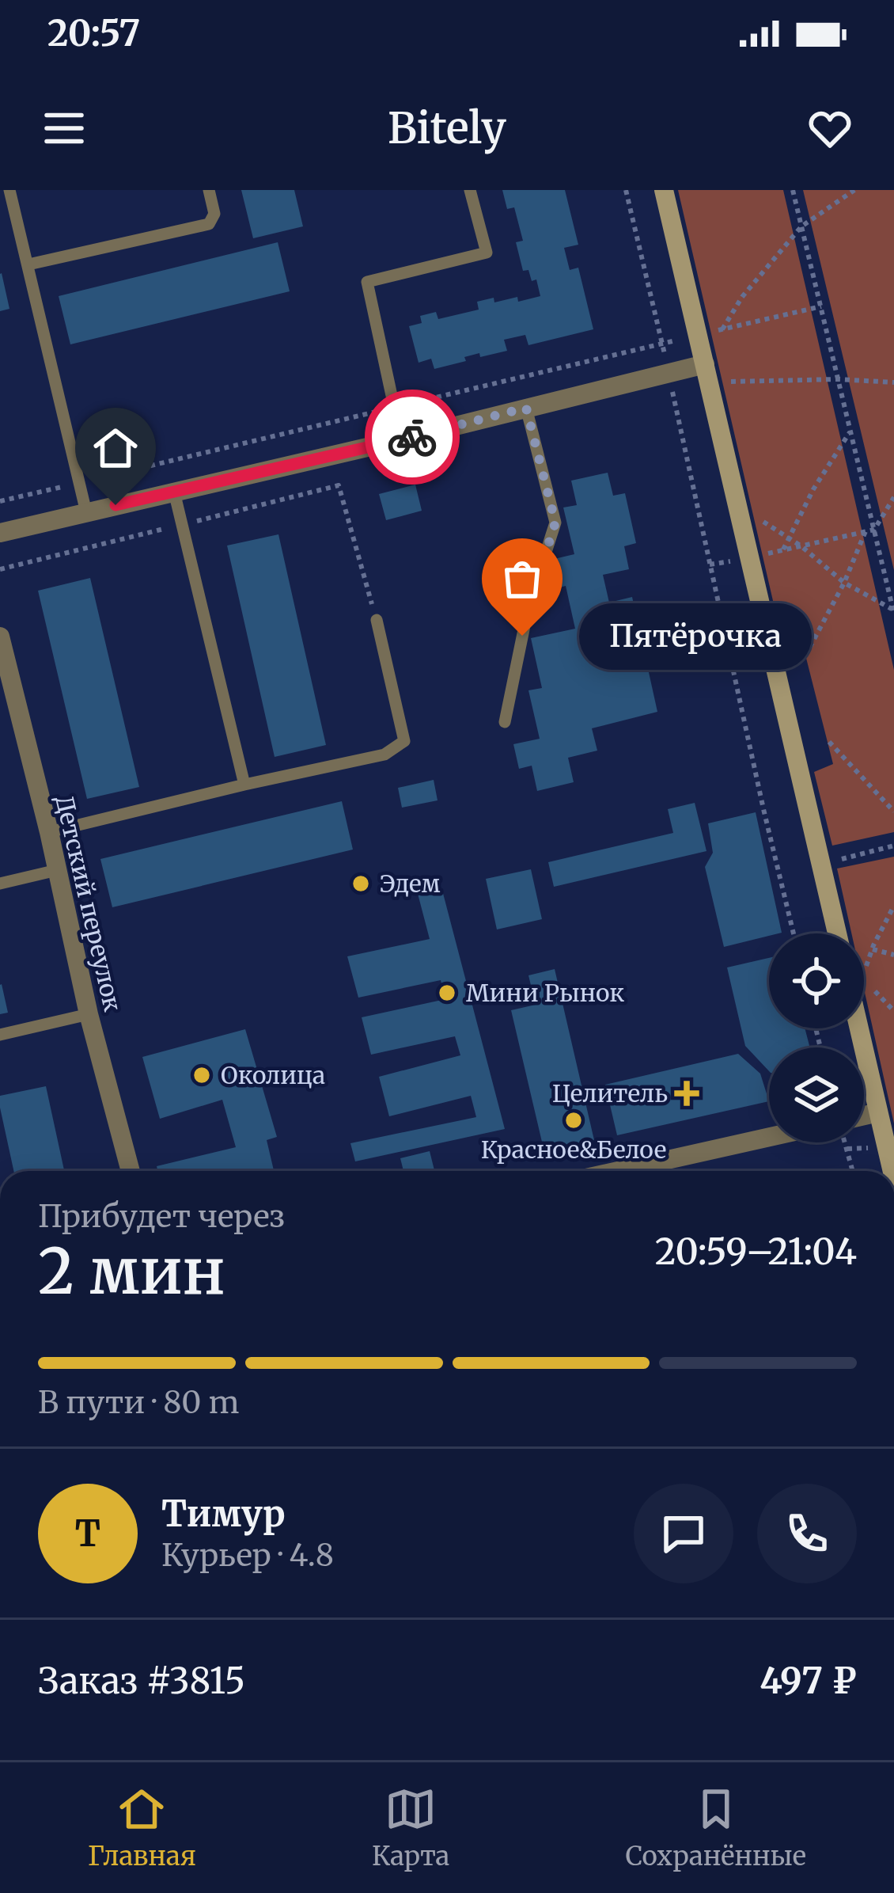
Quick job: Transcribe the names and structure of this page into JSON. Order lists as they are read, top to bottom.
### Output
{
  "streets": {
    "street": ["Детский переулок"]
  },
  "places": {
    "other": [
      "Пятёрочка",
      "Эдем",
      "Мини Рынок",
      "Околица",
      "Красное&Белое"
    ],
    "health": ["Целитель"]
  },
  "page": {
    "status": "20:57",
    "header": "Bitely",
    "bubble": "Пятёрочка",
    "heading": ["2 мин", "Прибудет через", "20:59–21:04"],
    "panel": [
      "Тимур",
      "Курьер · 4.8",
      "Заказ #3815",
      "497 ₽"
    ],
    "bar": "В пути · 80 m",
    "round": "Т",
    "tabs": ["Главная", "Карта", "Сохранённые"]
  }
}
